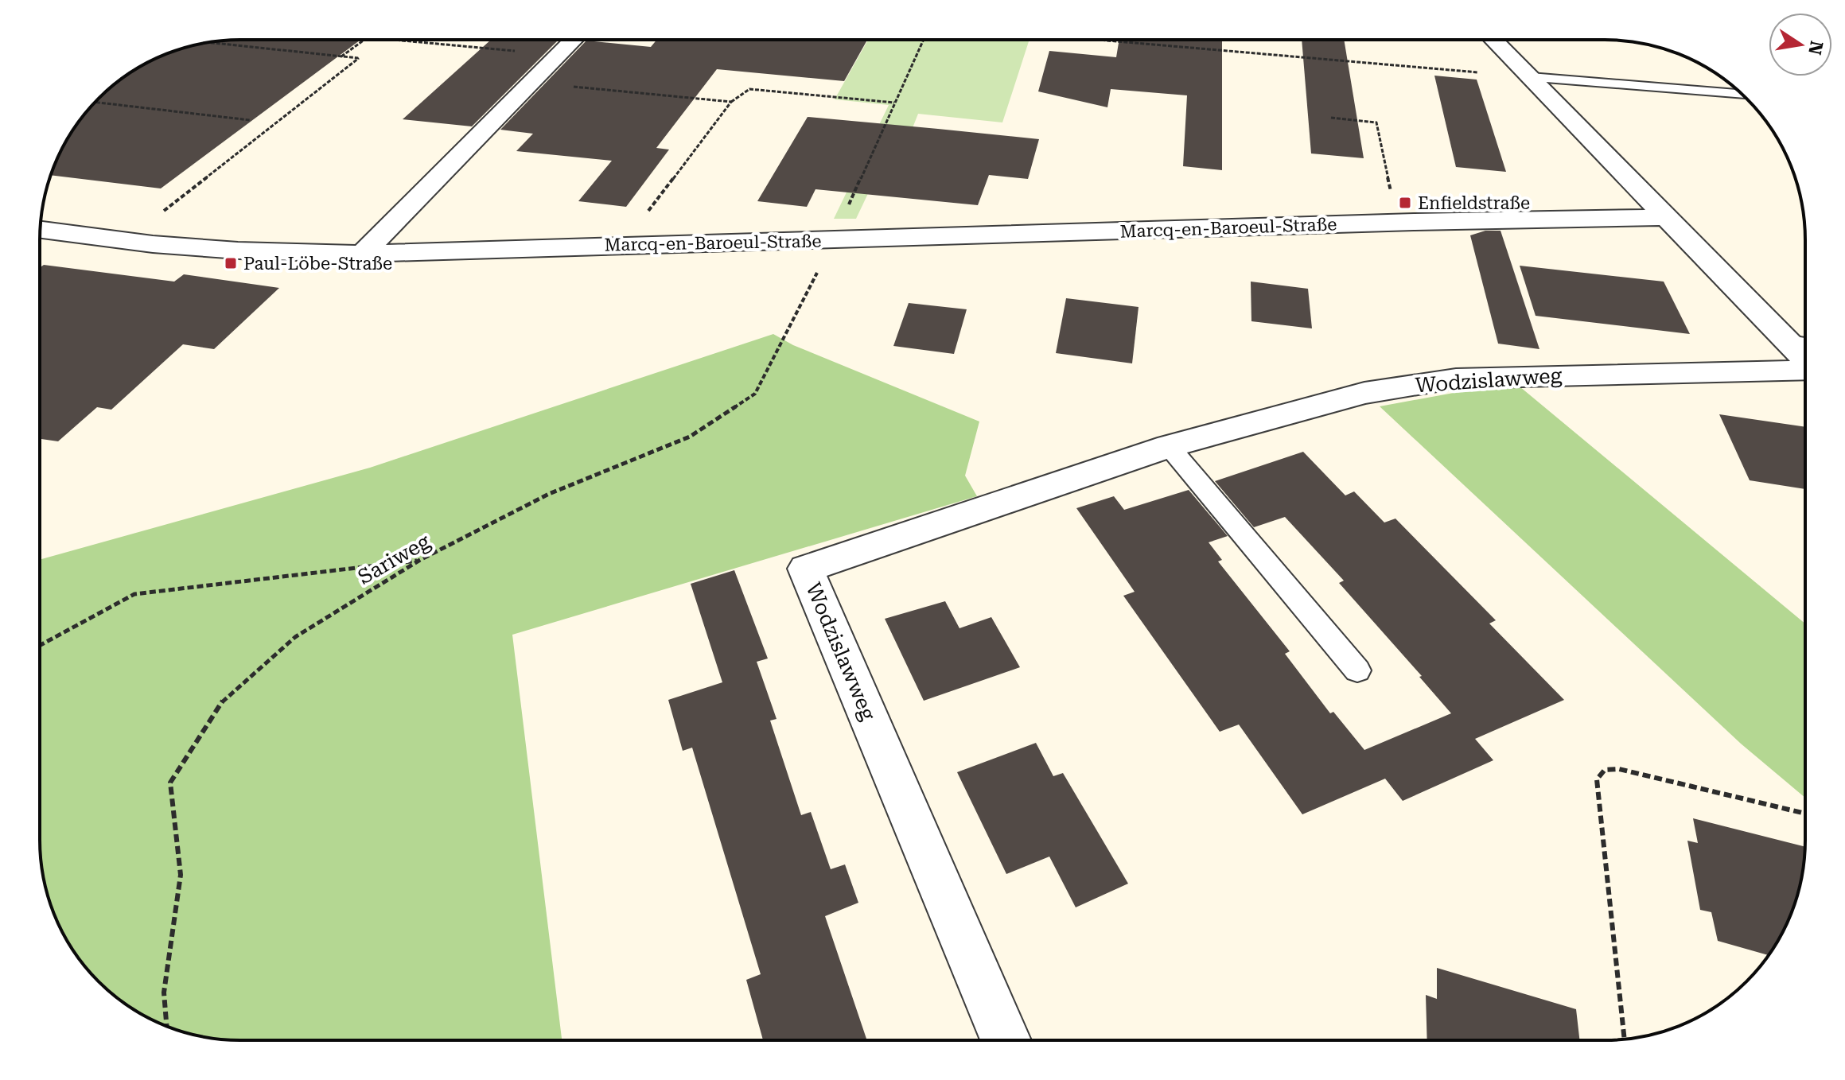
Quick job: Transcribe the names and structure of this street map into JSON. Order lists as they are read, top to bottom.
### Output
{
  "streets": {
    "street": ["Marcq-en-Baroeul-Straße", "Wodzislawweg"],
    "path": ["Sariweg"]
  },
  "crossings": [
    ["Marcq-en-Baroeul-Straße", "Sariweg"]
  ],
  "places": {
    "transit": ["Enfieldstraße", "Paul-Löbe-Straße"]
  },
  "north": "right"
}
